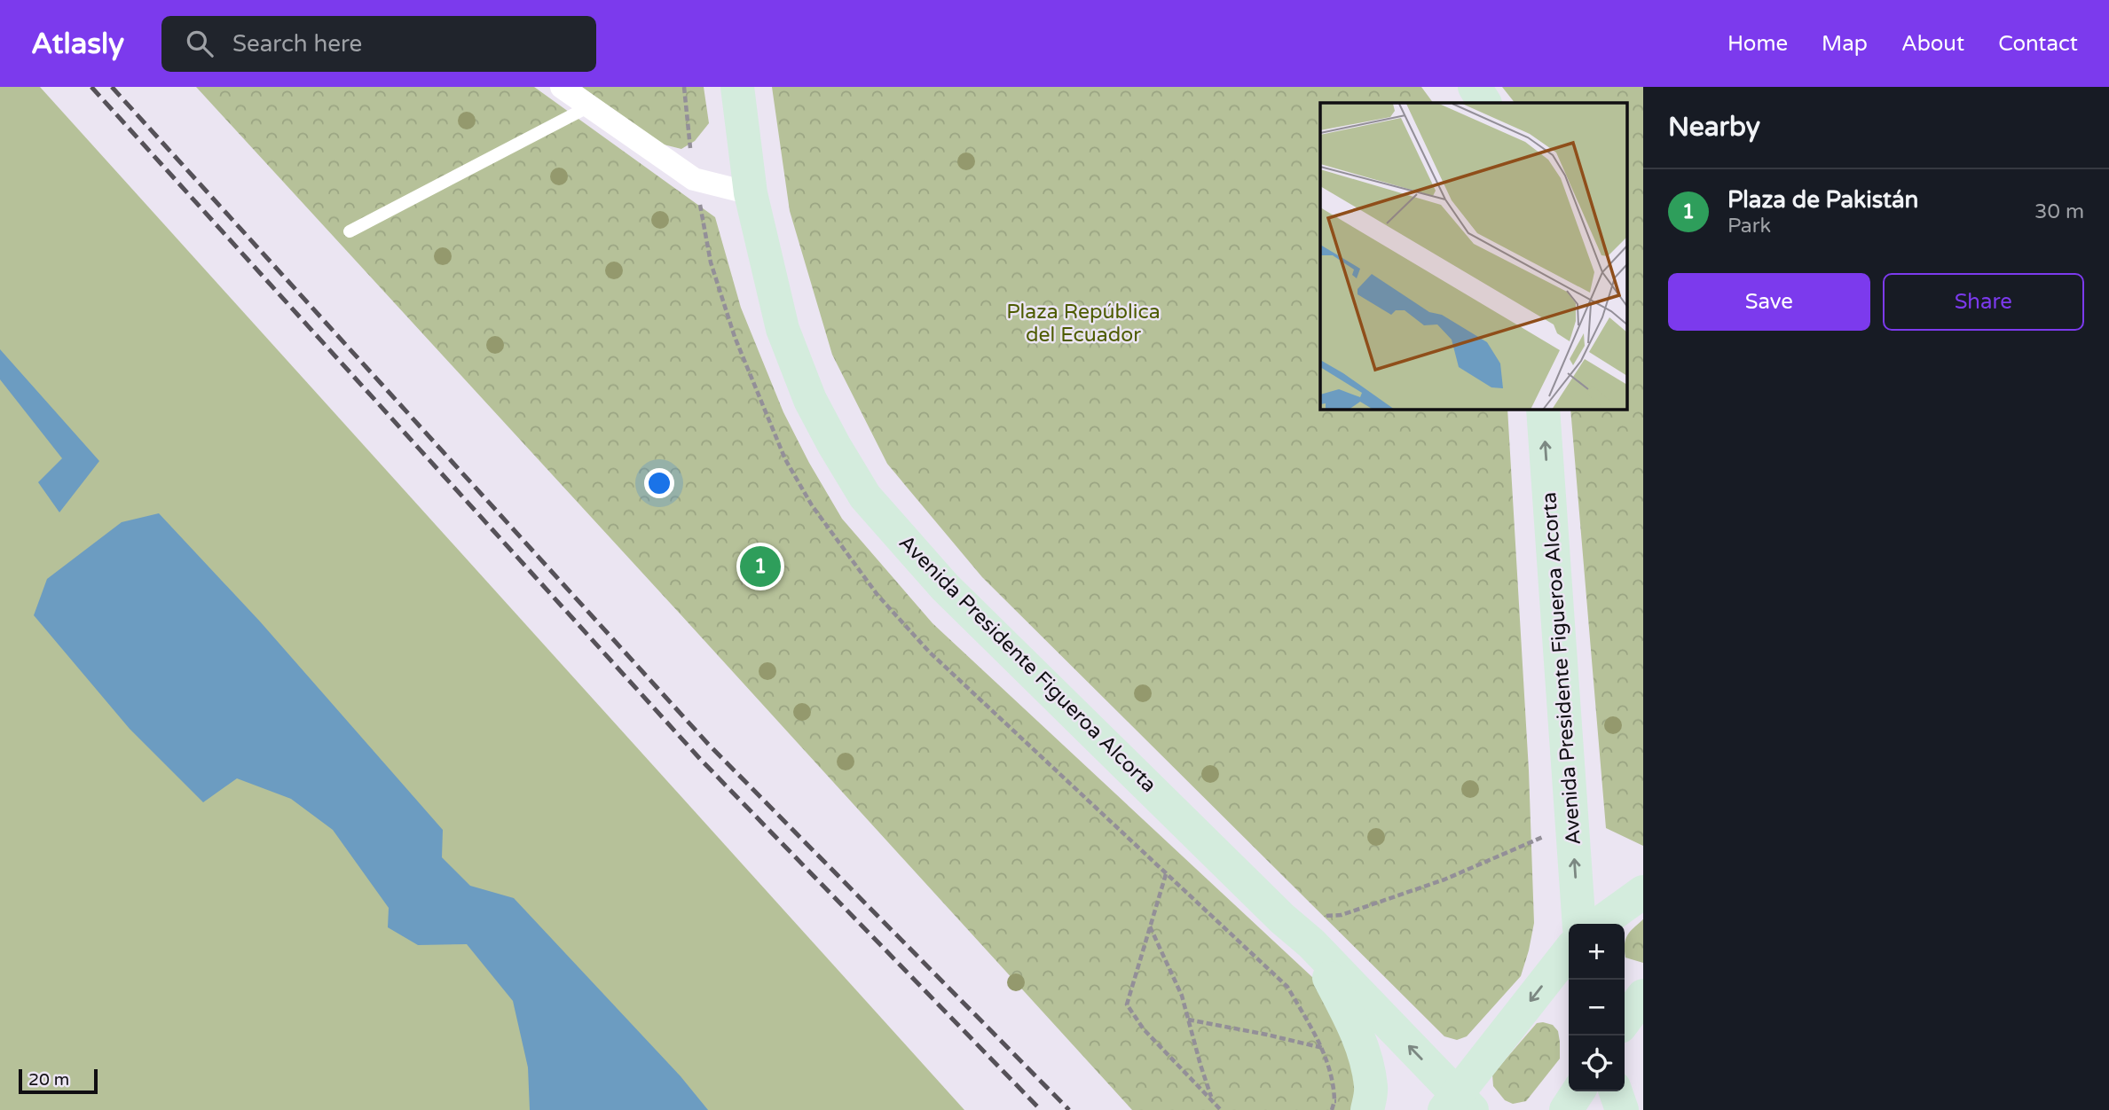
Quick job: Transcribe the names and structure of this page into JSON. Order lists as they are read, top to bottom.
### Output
{
  "streets": {
    "main road": ["Avenida Presidente Figueroa Alcorta"]
  },
  "one_way": ["Avenida Presidente Figueroa Alcorta"],
  "parks": ["Plaza República del Ecuador"],
  "scale_bar": "20 m",
  "page": {
    "header": "Atlasly",
    "search": "Search here",
    "nav": [
      "Home",
      "Map",
      "About",
      "Contact"
    ],
    "heading": "Nearby",
    "list": [
      {
        "mark": "1",
        "name": "Plaza de Pakistán",
        "note": "Park",
        "value": "30 m"
      }
    ],
    "buttons": ["Save", "Share"],
    "pins": "1",
    "map_buttons": ["+", "−"],
    "scale": "20 m"
  }
}
